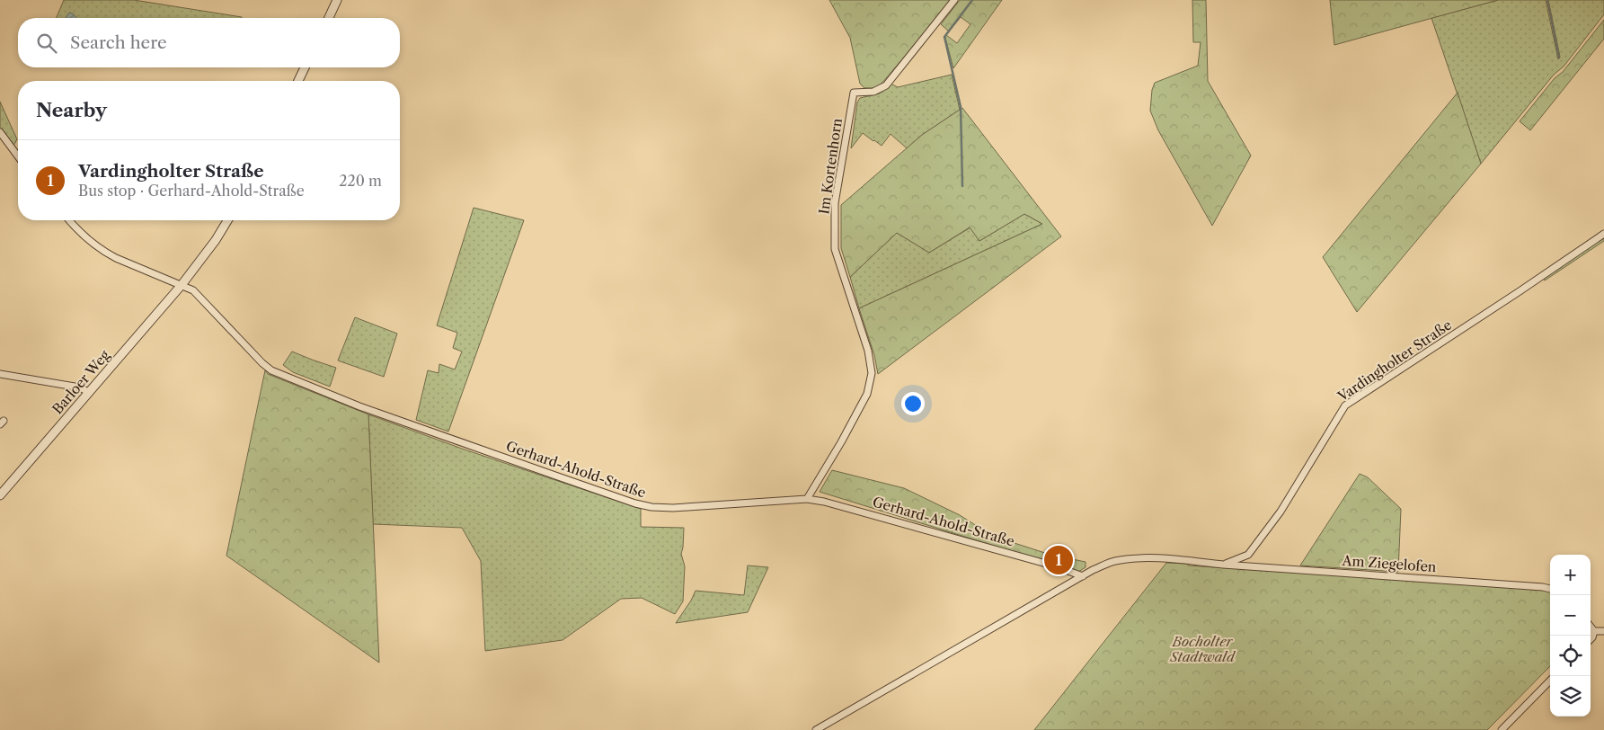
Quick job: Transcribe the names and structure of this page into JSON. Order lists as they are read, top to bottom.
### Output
{
  "streets": {
    "street": [
      "Im Kortenhorn",
      "Vardingholter Straße",
      "Barloer Weg",
      "Gerhard-Ahold-Straße",
      "Am Ziegelofen"
    ]
  },
  "crossings": [
    ["Im Kortenhorn", "Gerhard-Ahold-Straße"],
    ["Barloer Weg", "Gerhard-Ahold-Straße"]
  ],
  "parks": ["Bocholter Stadtwald"],
  "page": {
    "search": "Search here",
    "heading": "Nearby",
    "list": [
      {
        "mark": "1",
        "name": "Vardingholter Straße",
        "note": "Bus stop · Gerhard-Ahold-Straße",
        "value": "220 m"
      }
    ],
    "pins": "1",
    "map_buttons": ["+", "−"]
  }
}
